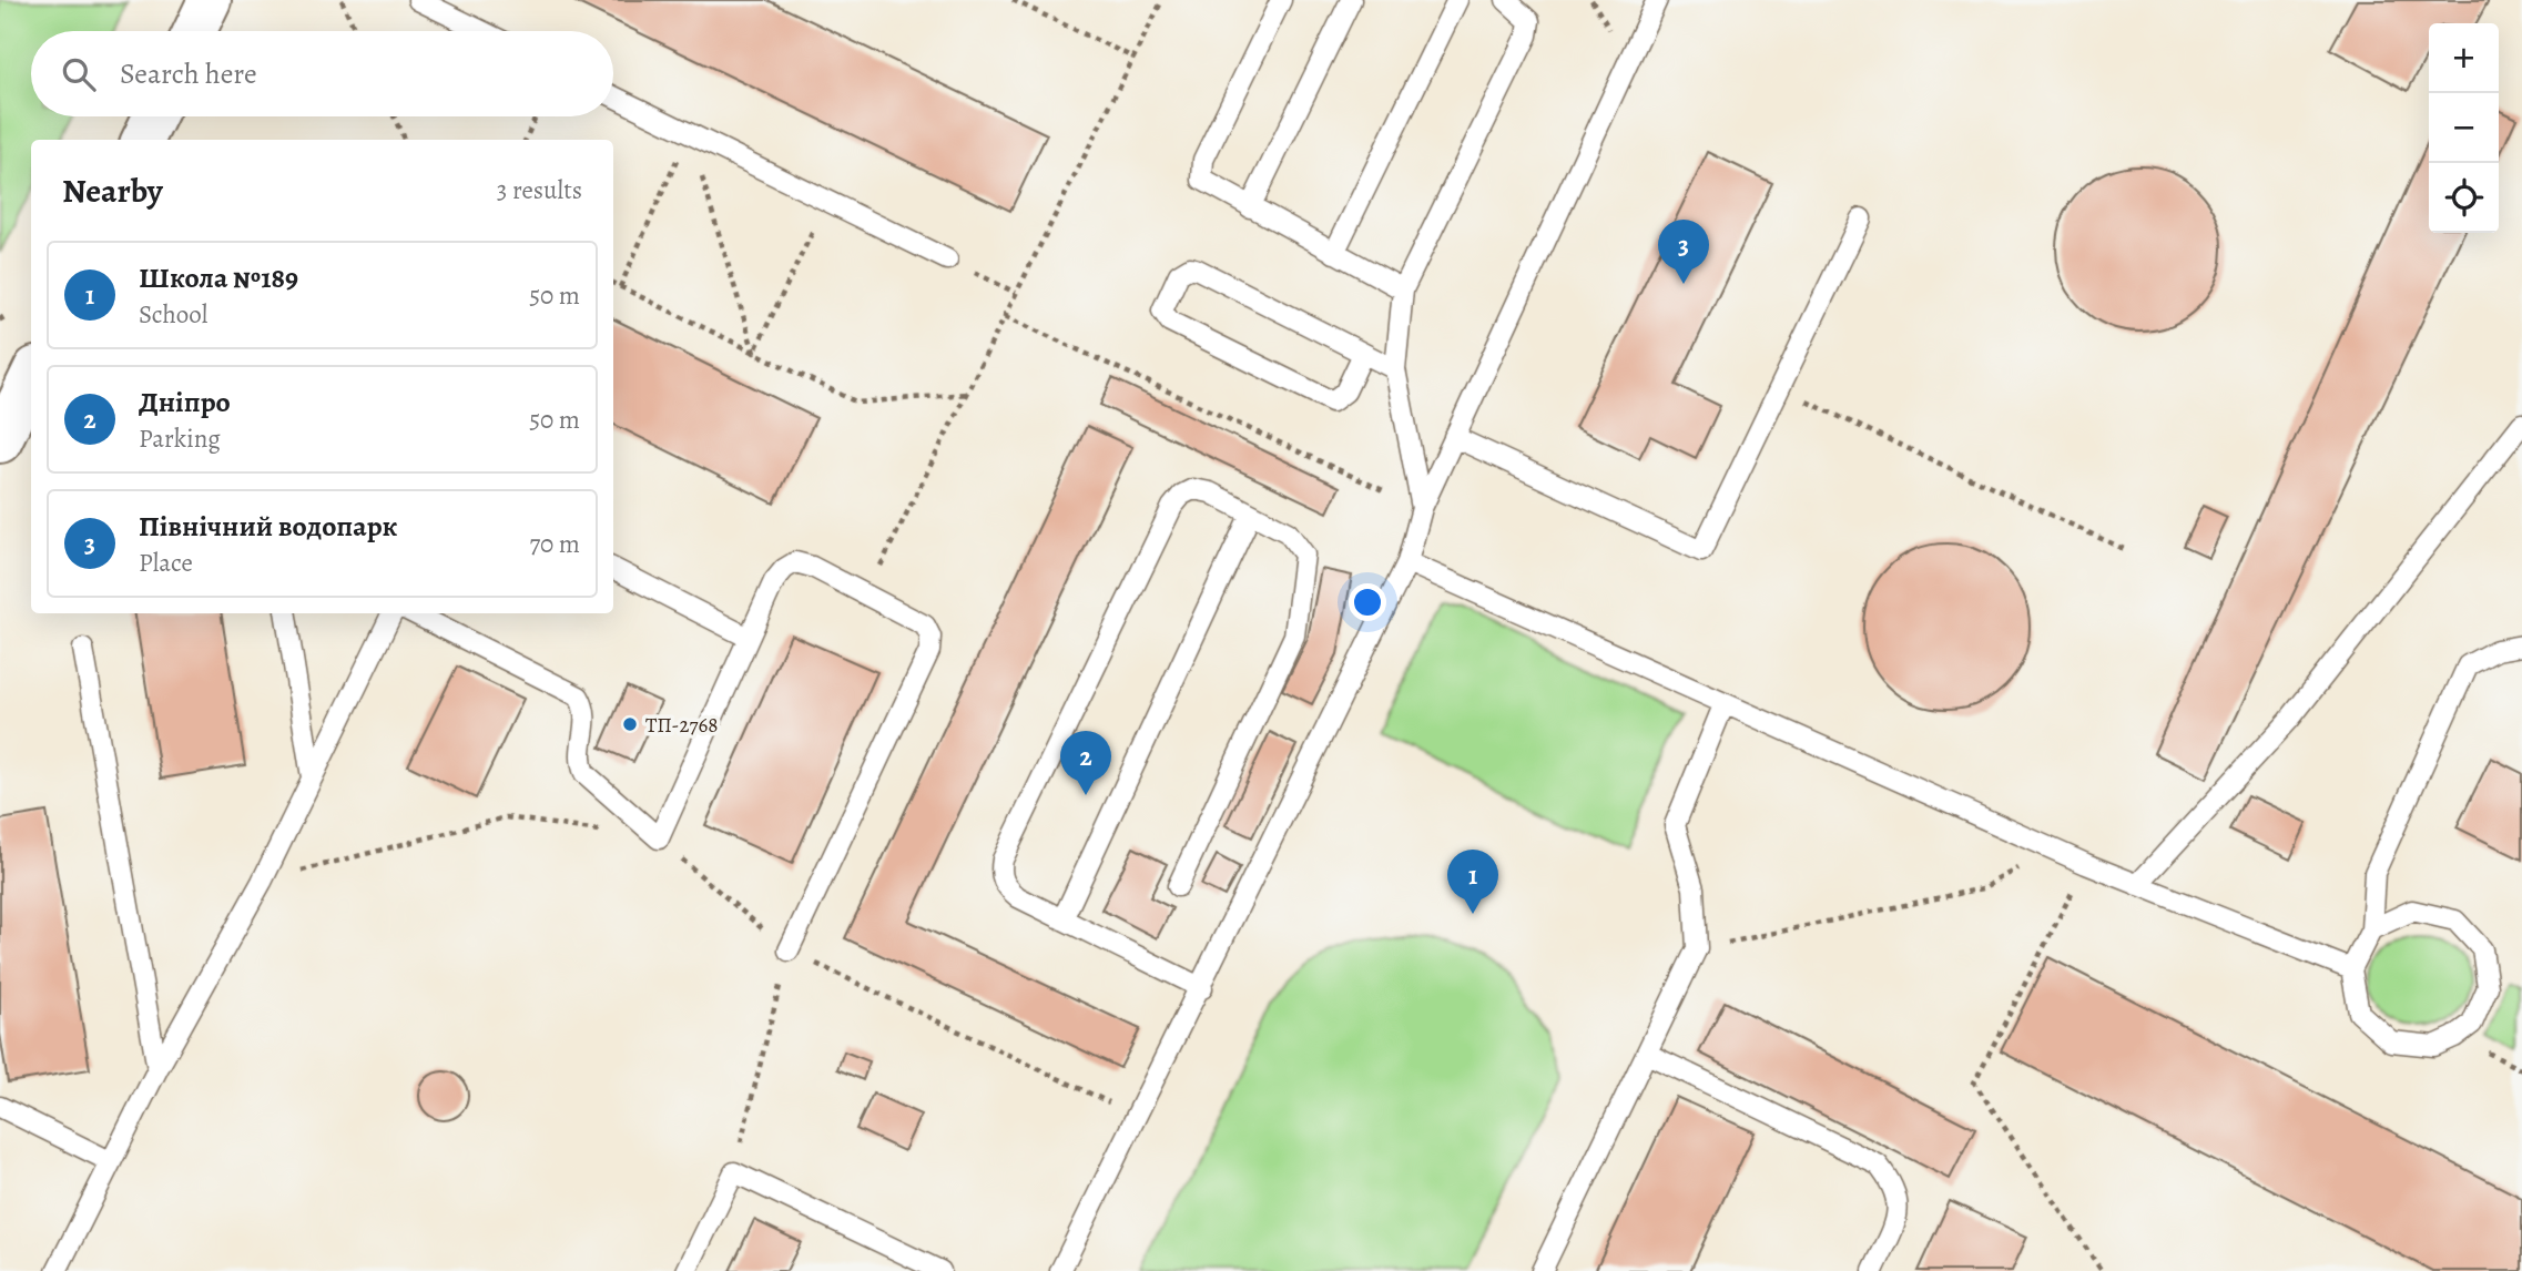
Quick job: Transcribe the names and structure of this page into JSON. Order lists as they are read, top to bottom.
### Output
{
  "places": ["ТП-2768"],
  "page": {
    "map_buttons": ["+", "−"],
    "search": "Search here",
    "heading": ["Nearby", "3 results"],
    "pins": ["3", "2", "1"],
    "list": [
      {
        "mark": "1",
        "name": "Школа №189",
        "note": "School",
        "value": "50 m"
      },
      {
        "mark": "2",
        "name": "Дніпро",
        "note": "Parking",
        "value": "50 m"
      },
      {
        "mark": "3",
        "name": "Північний водопарк",
        "note": "Place",
        "value": "70 m"
      }
    ]
  }
}
